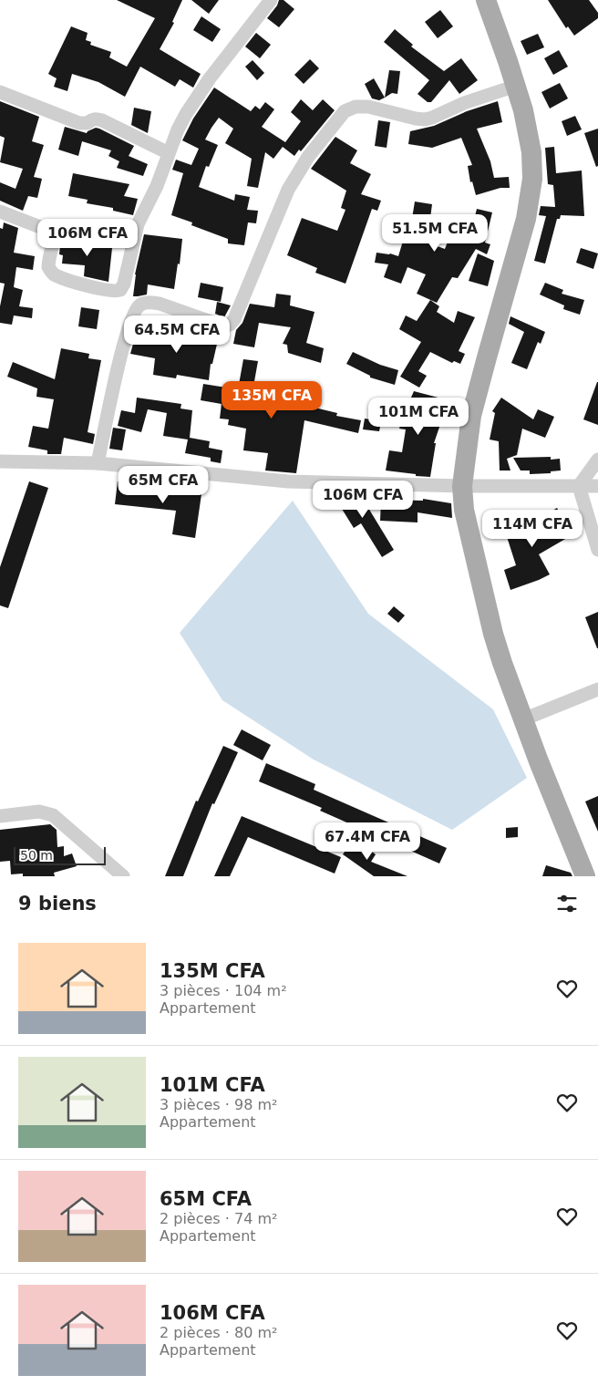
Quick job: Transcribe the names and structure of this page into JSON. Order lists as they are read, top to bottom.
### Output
{
  "scale_bar": "50 m",
  "page": {
    "price": [
      "51.5M CFA",
      "106M CFA",
      "64.5M CFA",
      "135M CFA",
      "101M CFA",
      "65M CFA",
      "106M CFA",
      "114M CFA",
      "67.4M CFA"
    ],
    "scale": "50 m",
    "heading": "9 biens",
    "list": [
      {
        "name": "135M CFA",
        "note": "3 pièces · 104 m² · Appartement"
      },
      {
        "name": "101M CFA",
        "note": "3 pièces · 98 m² · Appartement"
      },
      {
        "name": "65M CFA",
        "note": "2 pièces · 74 m² · Appartement"
      },
      {
        "name": "106M CFA",
        "note": "2 pièces · 80 m² · Appartement"
      }
    ]
  }
}
